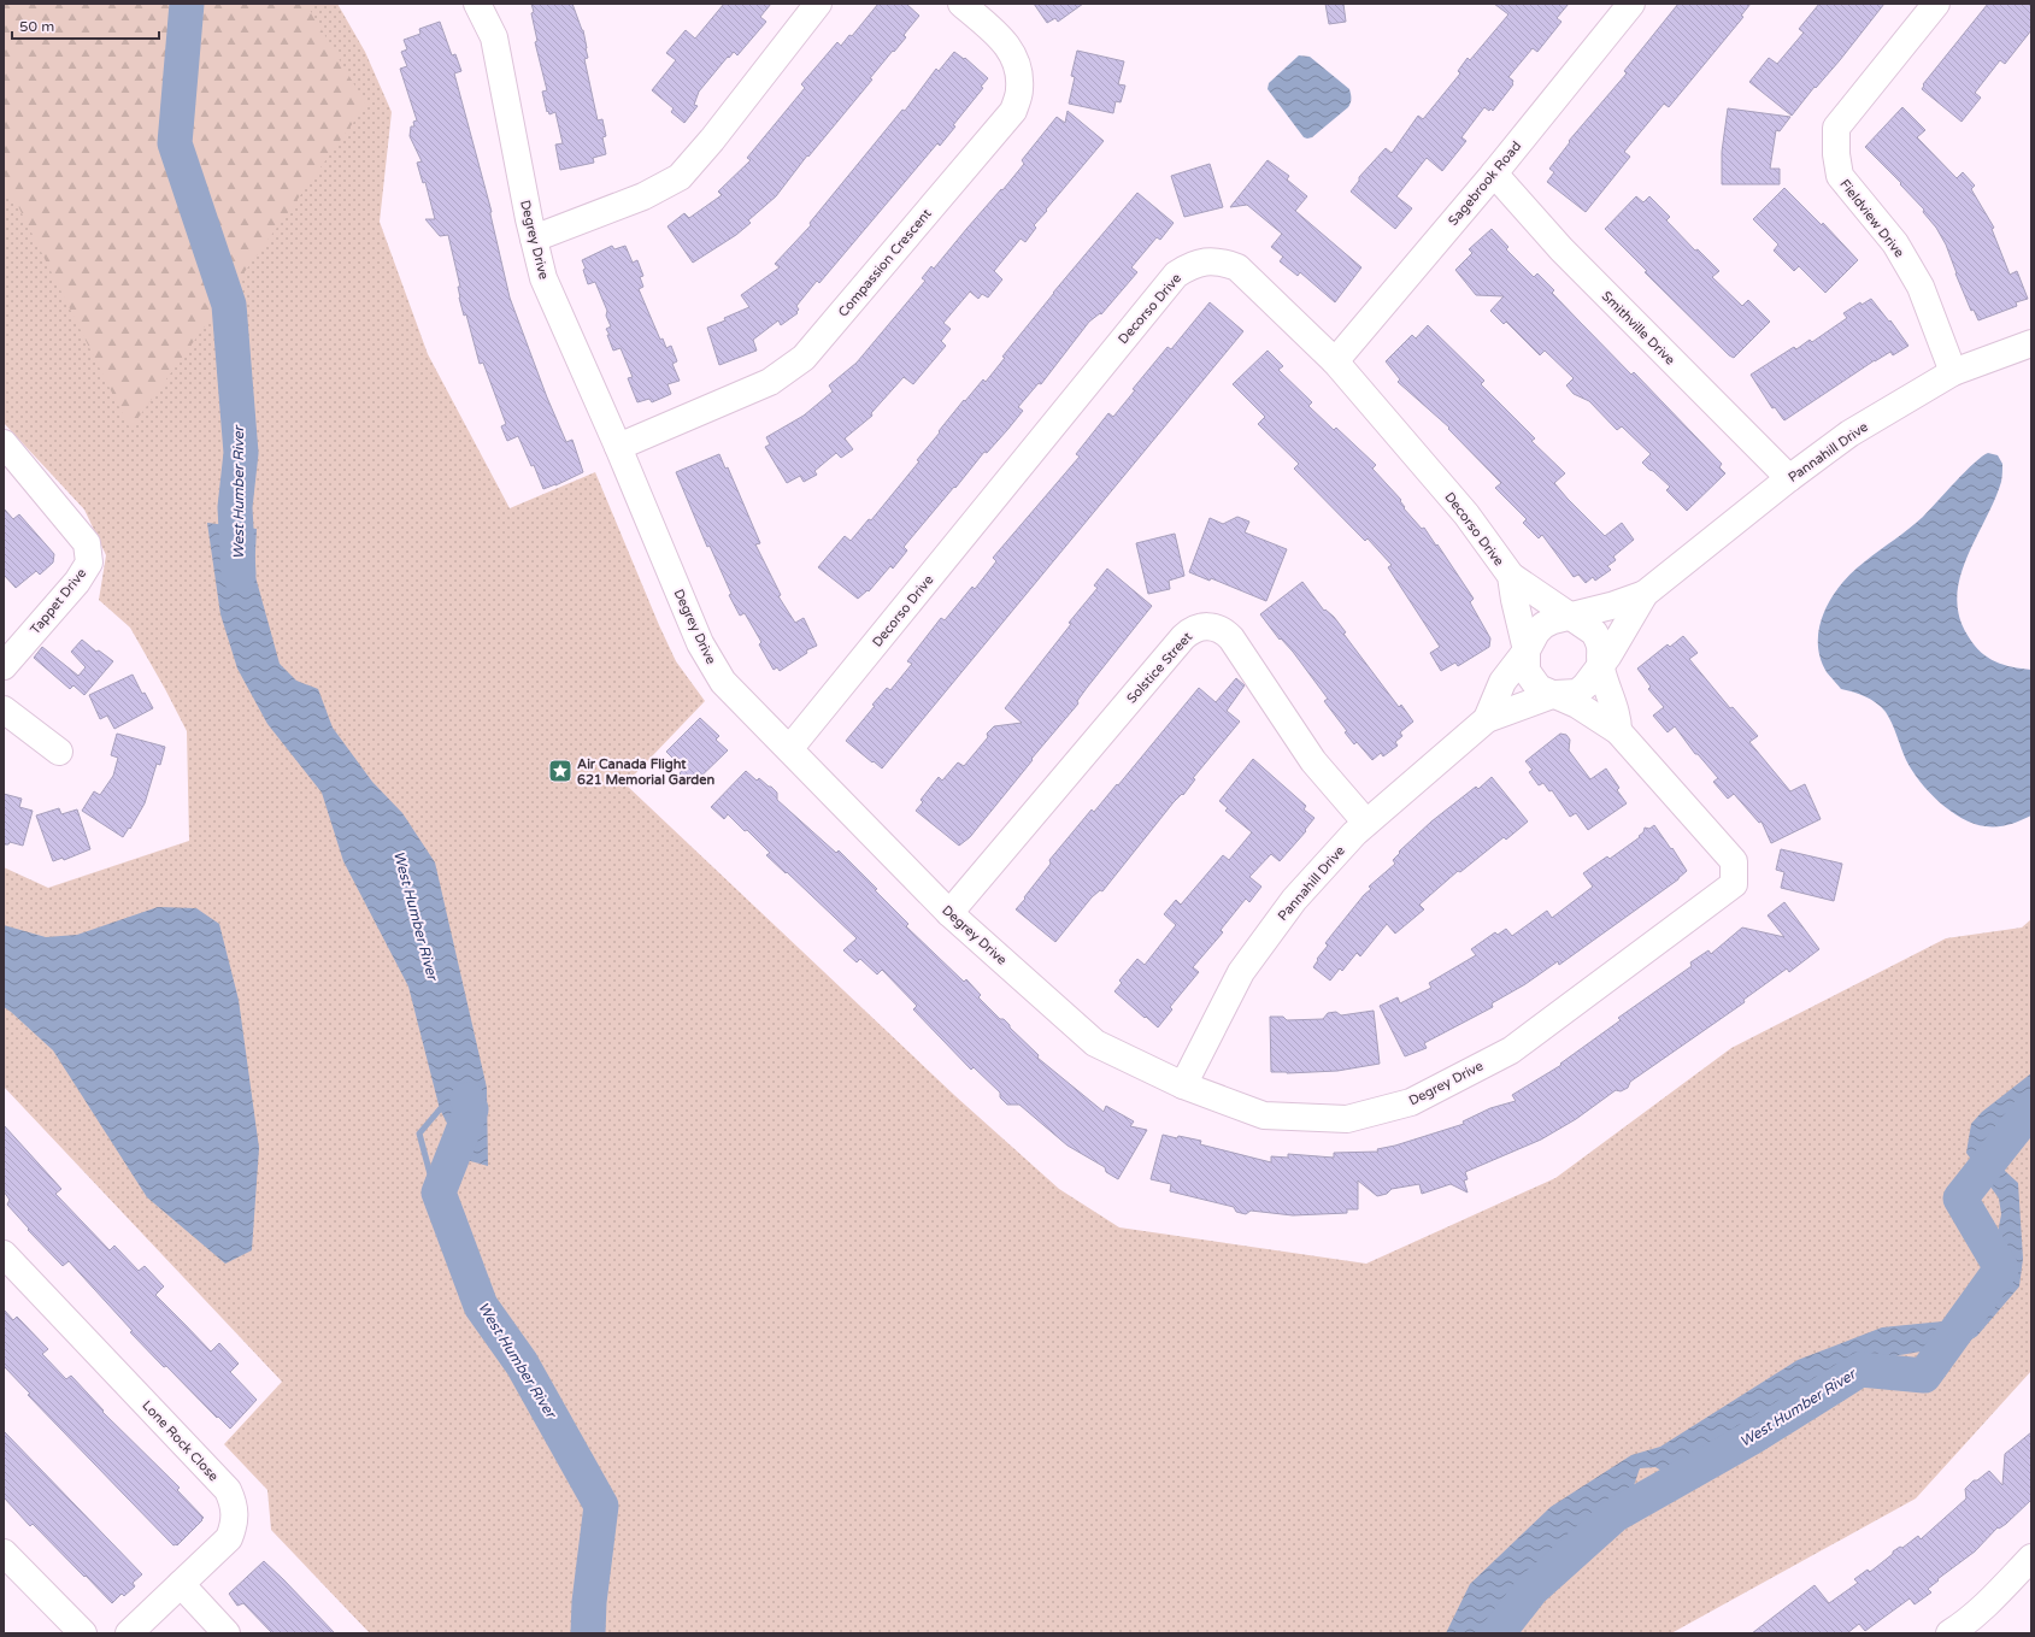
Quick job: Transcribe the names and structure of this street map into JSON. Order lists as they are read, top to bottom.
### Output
{
  "streets": {
    "street": [
      "Sagebrook Road",
      "Fieldview Drive",
      "Degrey Drive",
      "Compassion Crescent",
      "Decorso Drive",
      "Smithville Drive",
      "Pannahill Drive",
      "Tappet Drive",
      "Solstice Street",
      "Lone Rock Close"
    ]
  },
  "crossings": [
    ["Sagebrook Road", "Decorso Drive"],
    ["Sagebrook Road", "Smithville Drive"],
    ["Fieldview Drive", "Pannahill Drive"],
    ["Degrey Drive", "Compassion Crescent"],
    ["Degrey Drive", "Decorso Drive"],
    ["Degrey Drive", "Pannahill Drive"],
    ["Degrey Drive", "Solstice Street"],
    ["Decorso Drive", "Pannahill Drive"],
    ["Smithville Drive", "Pannahill Drive"],
    ["Pannahill Drive", "Solstice Street"]
  ],
  "water": ["West Humber River"],
  "places": {
    "place": ["Air Canada Flight 621 Memorial Garden"]
  },
  "scale_bar": "50 m"
}
